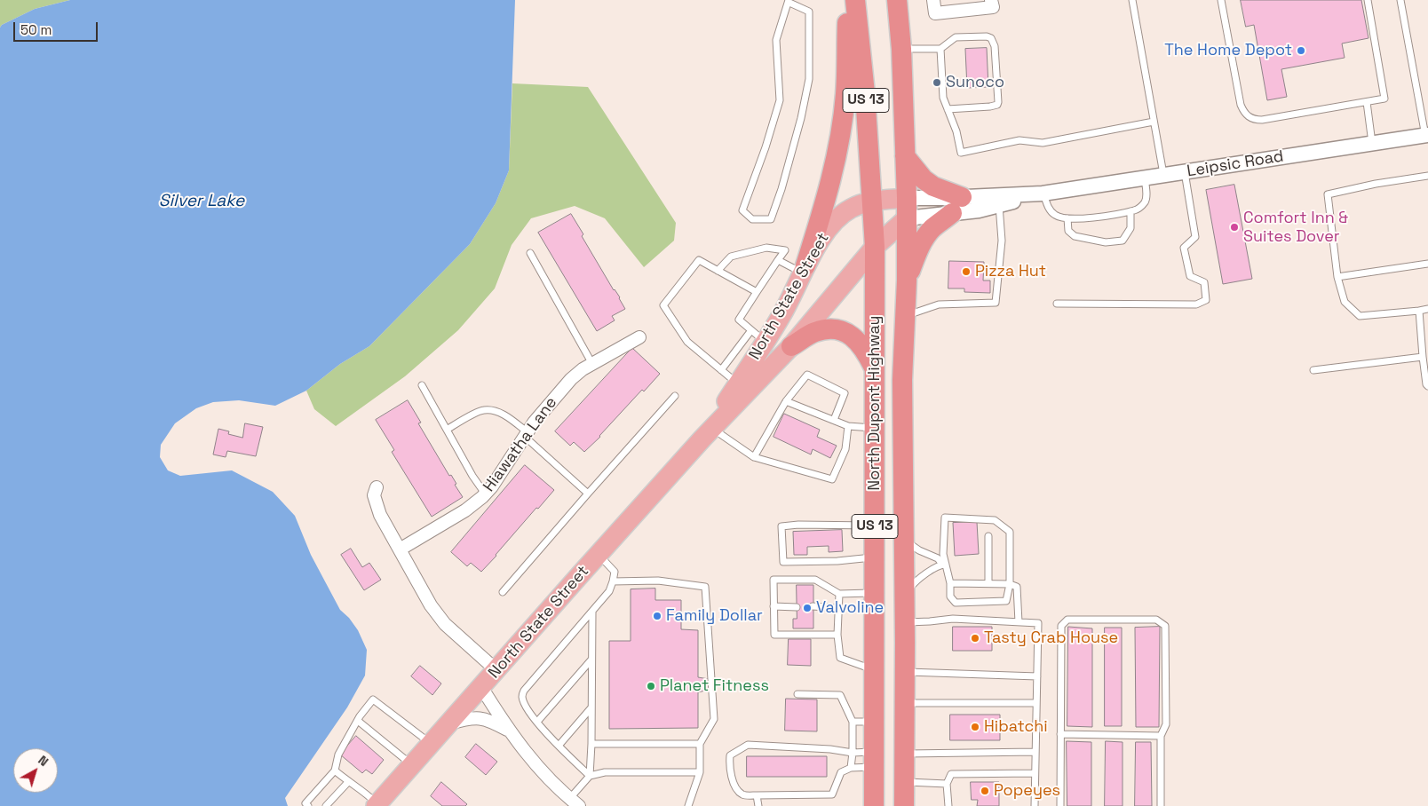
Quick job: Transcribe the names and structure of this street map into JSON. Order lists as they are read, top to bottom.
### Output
{
  "streets": {
    "highway": ["US 13", "North Dupont Highway"],
    "main road": ["North State Street"],
    "street": ["Leipsic Road", "Hiawatha Lane"]
  },
  "crossings": [
    ["Leipsic Road", "North State Street"],
    ["Leipsic Road", "North Dupont Highway"],
    ["North State Street", "North Dupont Highway"]
  ],
  "water": ["Silver Lake"],
  "places": [
    "The Home Depot",
    "Sunoco",
    "Comfort Inn & Suites Dover",
    "Pizza Hut",
    "Valvoline",
    "Family Dollar",
    "Tasty Crab House",
    "Planet Fitness",
    "Hibatchi",
    "Popeyes"
  ],
  "scale_bar": "50 m",
  "north": "top right"
}
